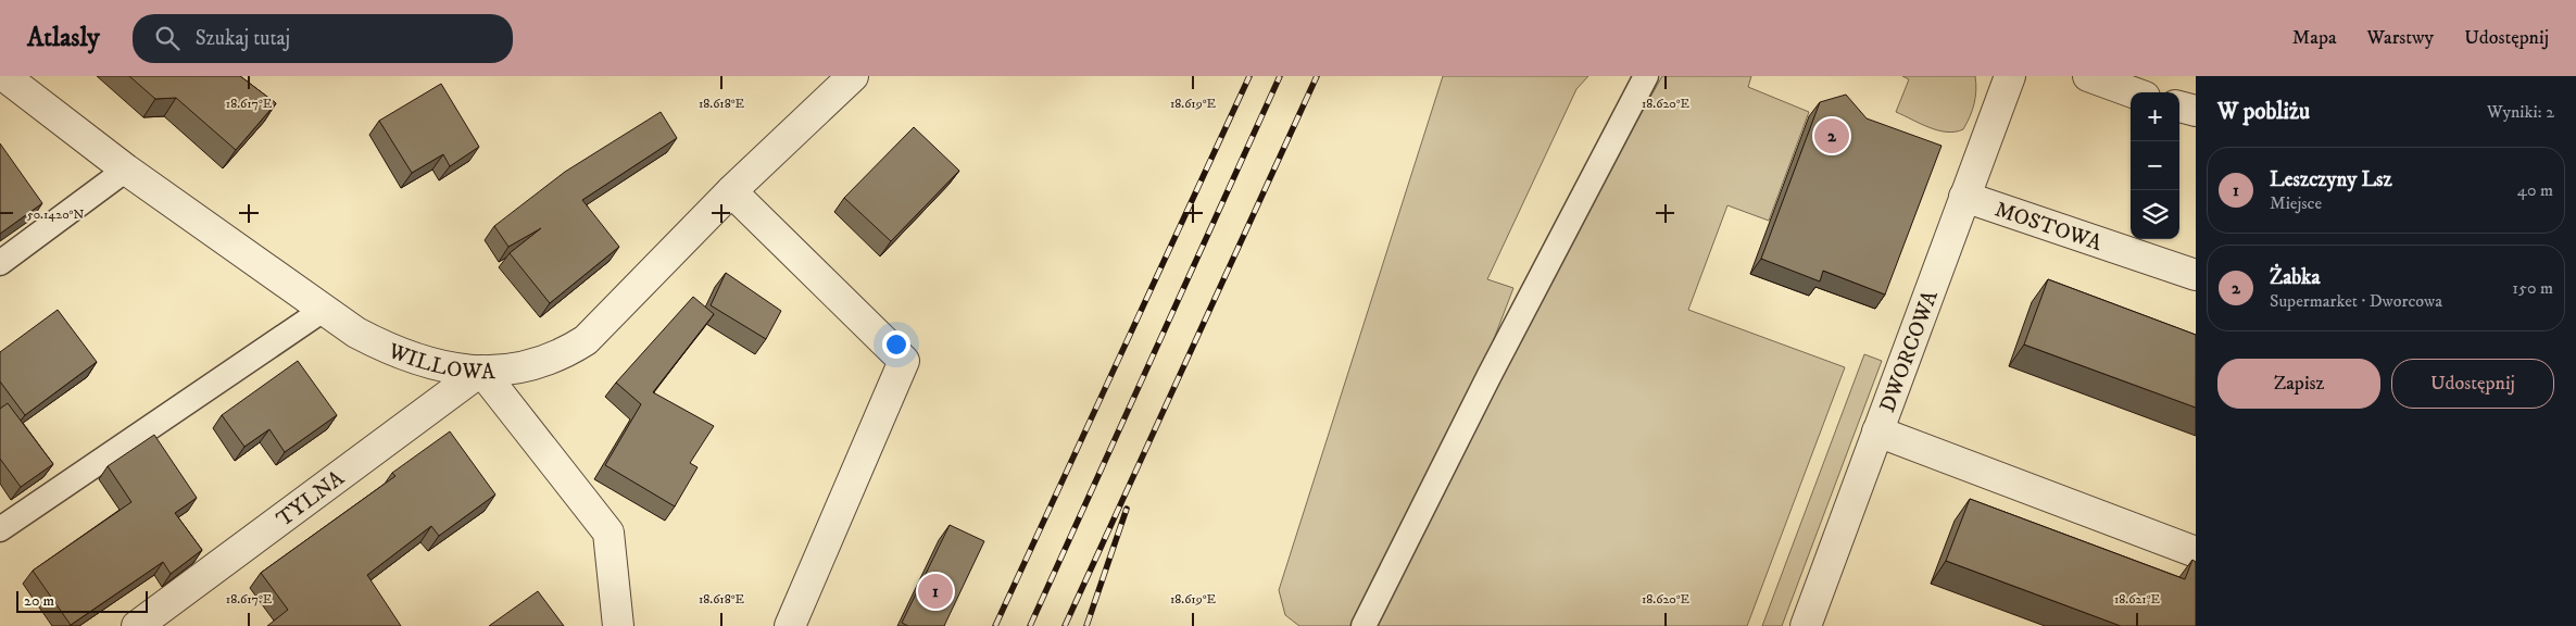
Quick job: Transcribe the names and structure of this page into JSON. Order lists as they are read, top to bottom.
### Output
{
  "streets": {
    "street": [
      "MOSTOWA",
      "DWORCOWA",
      "WILLOWA",
      "TYLNA"
    ]
  },
  "crossings": [
    ["MOSTOWA", "DWORCOWA"],
    ["WILLOWA", "TYLNA"]
  ],
  "scale_bar": "20 m",
  "page": {
    "header": "Atlasly",
    "search": "Szukaj tutaj",
    "nav": ["Mapa", "Warstwy", "Udostępnij"],
    "heading": ["W pobliżu", "Wyniki: 2"],
    "map_buttons": ["+", "−"],
    "pins": ["2", "1"],
    "list": [
      {
        "mark": "1",
        "name": "Leszczyny Lsz",
        "note": "Miejsce",
        "value": "40 m"
      },
      {
        "mark": "2",
        "name": "Żabka",
        "note": "Supermarket · Dworcowa",
        "value": "150 m"
      }
    ],
    "buttons": ["Zapisz", "Udostępnij"],
    "scale": "20 m"
  },
  "coordinates": [
    "18.617°E",
    "18.618°E",
    "18.619°E",
    "18.620°E",
    "50.1420°N",
    "18.621°E"
  ]
}
